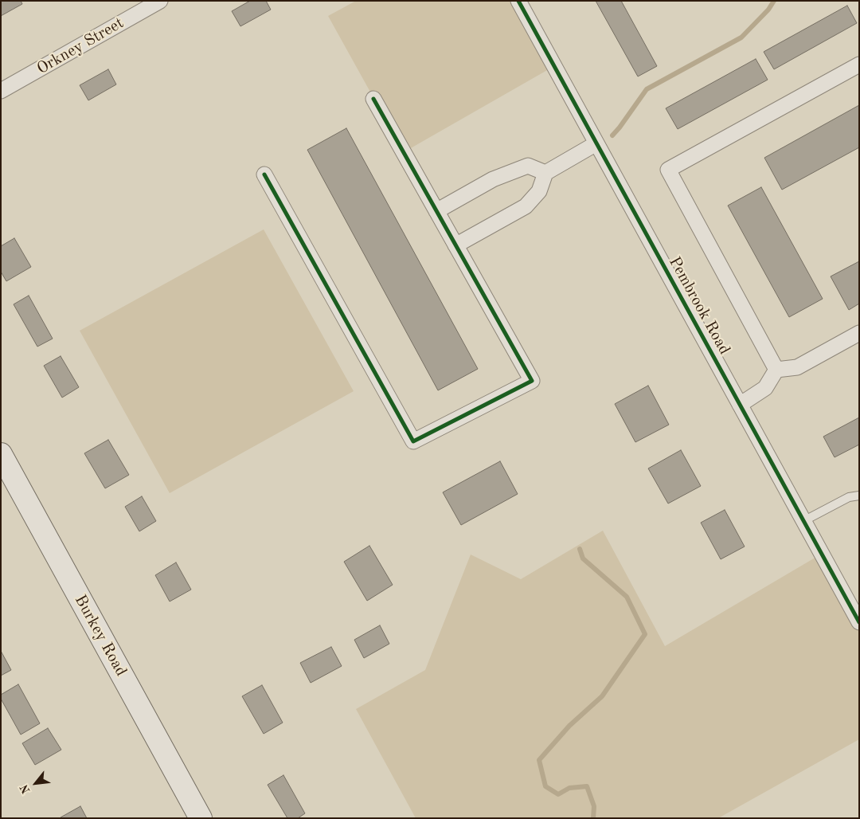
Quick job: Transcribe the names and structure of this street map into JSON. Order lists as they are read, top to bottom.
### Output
{
  "streets": {
    "street": ["Orkney Street", "Pembrook Road", "Burkey Road"]
  },
  "north": "bottom left"
}
